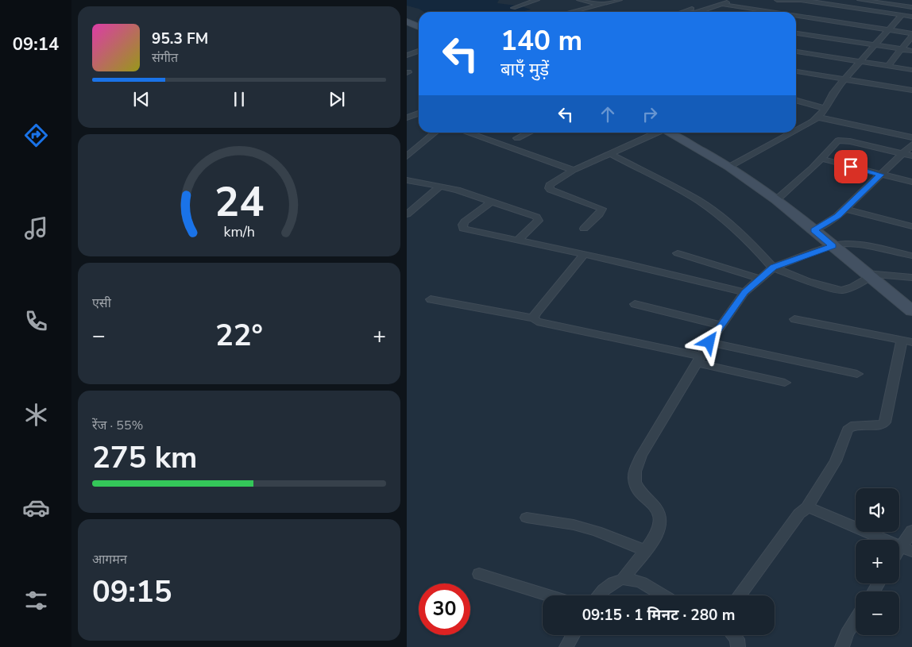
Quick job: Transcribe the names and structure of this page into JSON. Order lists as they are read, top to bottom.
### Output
{
  "page": {
    "tabs": "09:14",
    "turn": ["140 m", "बाएँ मुड़ें"],
    "song": ["95.3 FM", "संगीत"],
    "tile": [
      "एसी",
      ["रेंज · 55%", "275 km"],
      ["आगमन", "09:15"]
    ],
    "heat": ["−", "22°", "+"],
    "map_buttons": ["+", "−"],
    "limit": "30",
    "trip": "09:15 · 1 मिनट · 280 m",
    "gauge": ["24", "km/h"]
  }
}
